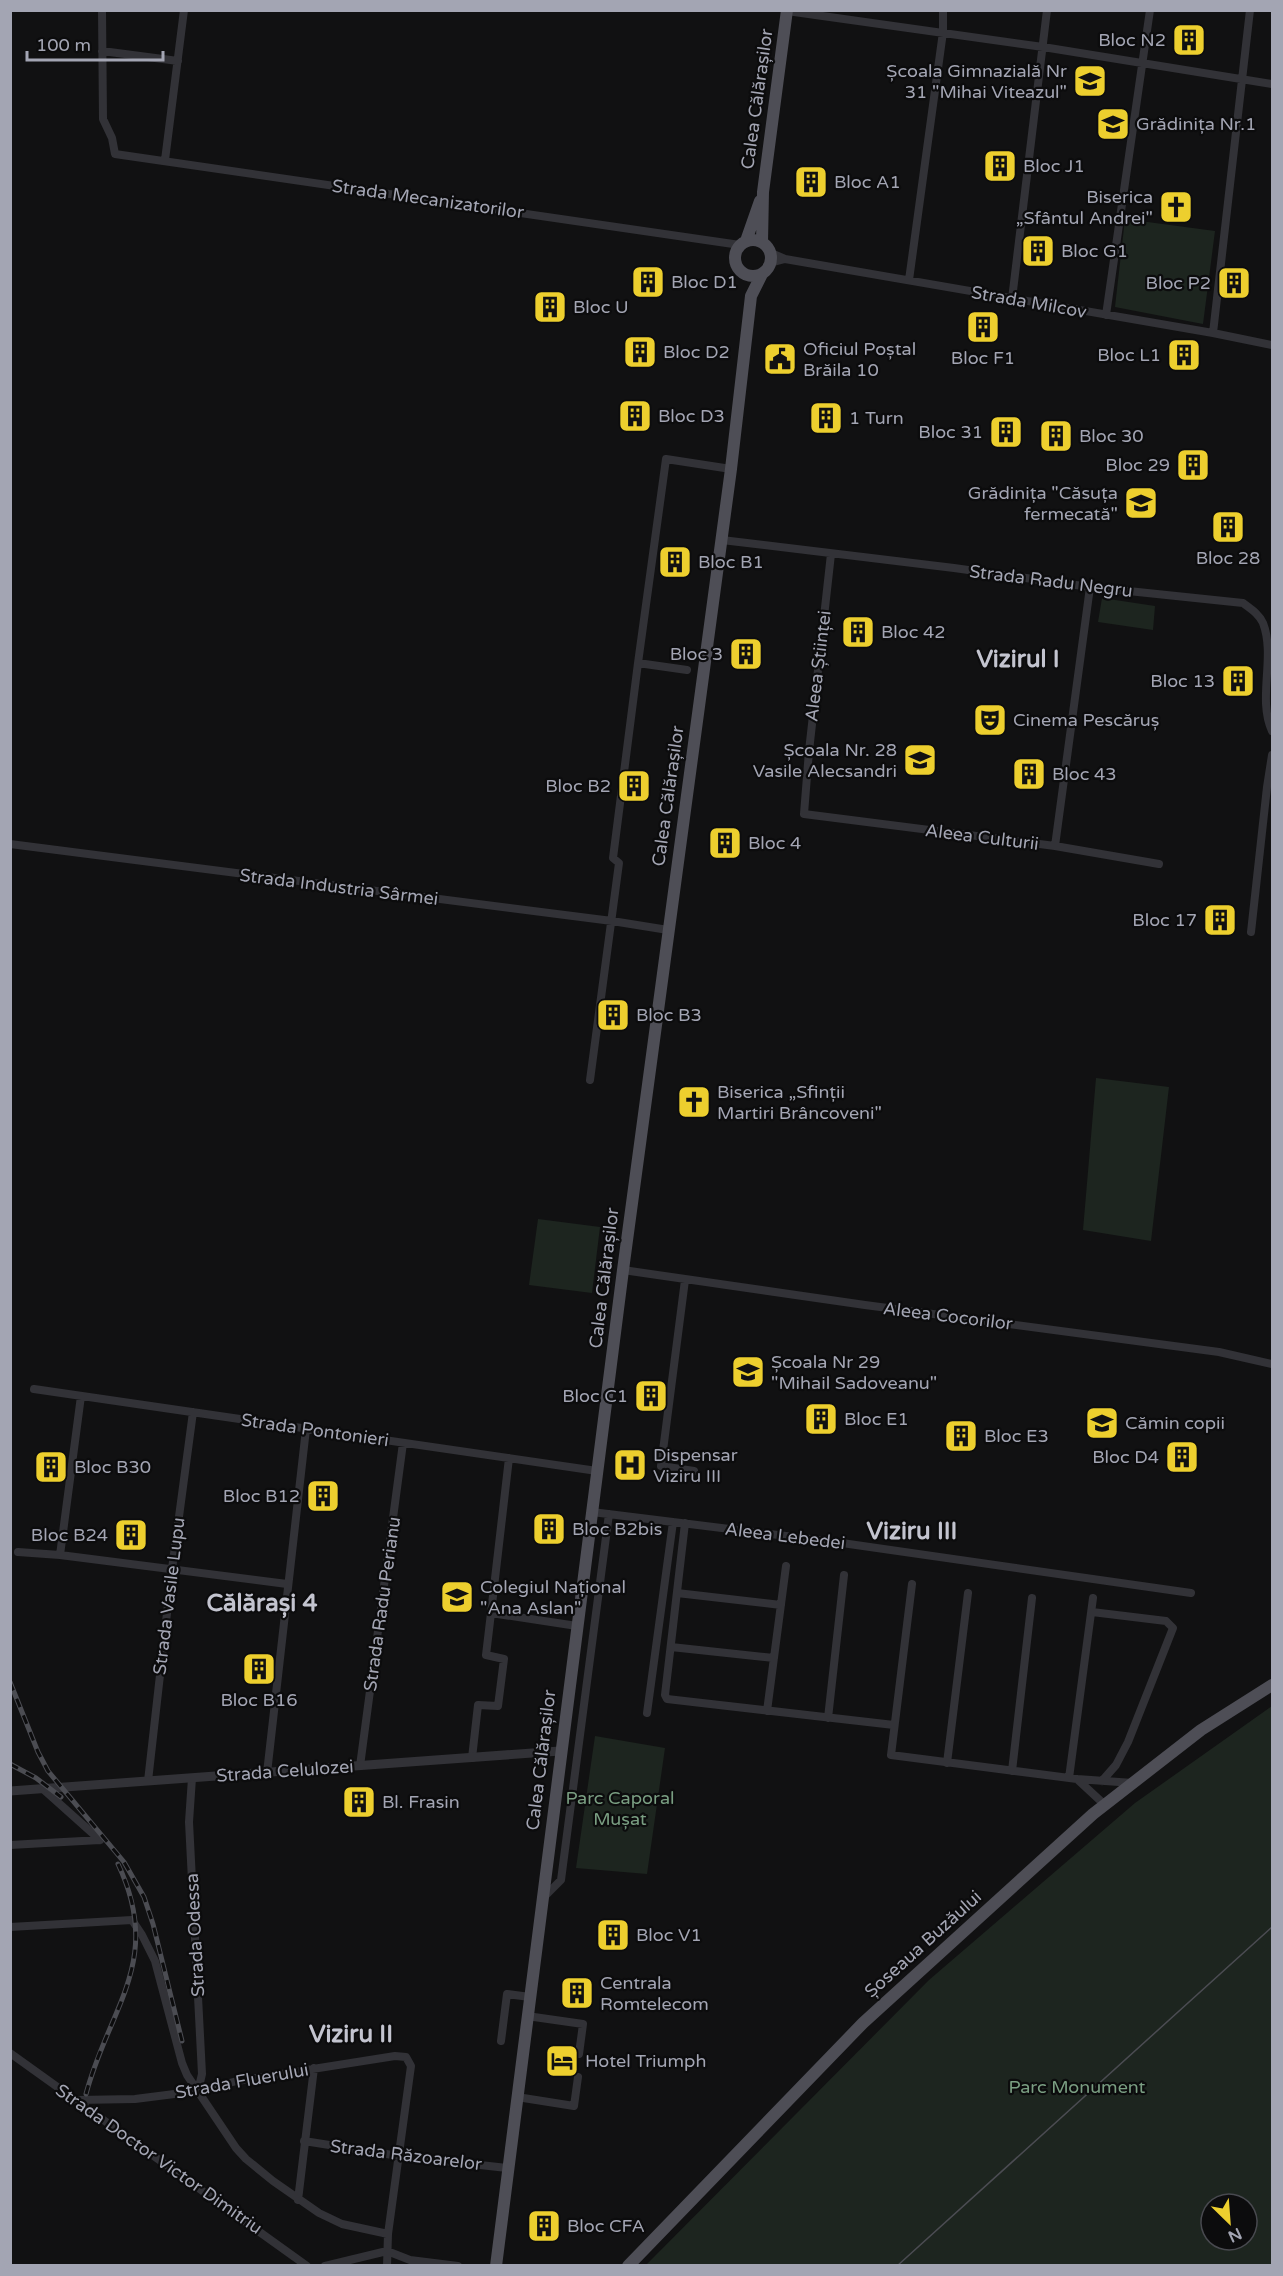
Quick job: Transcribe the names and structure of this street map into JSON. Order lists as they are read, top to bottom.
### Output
{
  "streets": {
    "main road": ["Calea Călărașilor", "Șoseaua Buzăului"],
    "street": [
      "Strada Mecanizatorilor",
      "Strada Milcov",
      "Strada Radu Negru",
      "Aleea Științei",
      "Aleea Culturii",
      "Strada Industria Sârmei",
      "Aleea Cocorilor",
      "Strada Pontonieri",
      "Aleea Lebedei",
      "Strada Vasile Lupu",
      "Strada Radu Perianu",
      "Strada Celulozei",
      "Strada Odessa",
      "Strada Fluerului",
      "Strada Răzoarelor",
      "Strada Doctor Victor Dimitriu"
    ]
  },
  "crossings": [
    ["Calea Călărașilor", "Strada Mecanizatorilor"],
    ["Calea Călărașilor", "Strada Milcov"],
    ["Calea Călărașilor", "Strada Radu Negru"],
    ["Calea Călărașilor", "Strada Industria Sârmei"],
    ["Calea Călărașilor", "Aleea Cocorilor"],
    ["Calea Călărașilor", "Strada Pontonieri"],
    ["Calea Călărașilor", "Aleea Lebedei"],
    ["Calea Călărașilor", "Strada Celulozei"],
    ["Calea Călărașilor", "Strada Răzoarelor"],
    ["Strada Mecanizatorilor", "Strada Milcov"],
    ["Strada Radu Negru", "Aleea Științei"],
    ["Aleea Științei", "Aleea Culturii"],
    ["Strada Pontonieri", "Strada Vasile Lupu"],
    ["Strada Pontonieri", "Strada Radu Perianu"],
    ["Strada Vasile Lupu", "Strada Celulozei"],
    ["Strada Radu Perianu", "Strada Celulozei"],
    ["Strada Celulozei", "Strada Odessa"],
    ["Strada Odessa", "Strada Fluerului"],
    ["Strada Fluerului", "Strada Răzoarelor"],
    ["Strada Fluerului", "Strada Doctor Victor Dimitriu"]
  ],
  "districts": [
    "Vizirul I",
    "Viziru III",
    "Călărași 4",
    "Viziru II"
  ],
  "parks": ["Parc Caporal Mușat", "Parc Monument"],
  "places": {
    "building": [
      "Bloc N2",
      "Bloc J1",
      "Bloc A1",
      "Bloc G1",
      "Bloc D1",
      "Bloc P2",
      "Bloc U",
      "Bloc F1",
      "Bloc D2",
      "Bloc L1",
      "Bloc D3",
      "1 Turn",
      "Bloc 31",
      "Bloc 30",
      "Bloc 29",
      "Bloc 28",
      "Bloc B1",
      "Bloc 42",
      "Bloc 3",
      "Bloc 13",
      "Bloc 43",
      "Bloc B2",
      "Bloc 4",
      "Bloc 17",
      "Bloc B3",
      "Bloc C1",
      "Bloc E1",
      "Bloc E3",
      "Bloc D4",
      "Bloc B30",
      "Bloc B12",
      "Bloc B2bis",
      "Bloc B24",
      "Bloc B16",
      "Bl. Frasin",
      "Bloc V1",
      "Centrala Romtelecom",
      "Bloc CFA"
    ],
    "school or university": [
      "Școala Gimnazială Nr 31 \"Mihai Viteazul\"",
      "Grădinița Nr.1",
      "Grădinița \"Căsuța fermecată\"",
      "Școala Nr. 28 Vasile Alecsandri",
      "Școala Nr 29 \"Mihail Sadoveanu\"",
      "Cămin copii",
      "Colegiul Național \"Ana Aslan\""
    ],
    "church": ["Biserica „Sfântul Andrei\"", "Biserica „Sfinții Martiri Brâncoveni\""],
    "public building": ["Oficiul Poștal Brăila 10"],
    "theatre": ["Cinema Pescăruș"],
    "hospital": ["Dispensar Viziru III"],
    "hotel": ["Hotel Triumph"]
  },
  "scale_bar": "100 m",
  "north": "bottom right"
}
